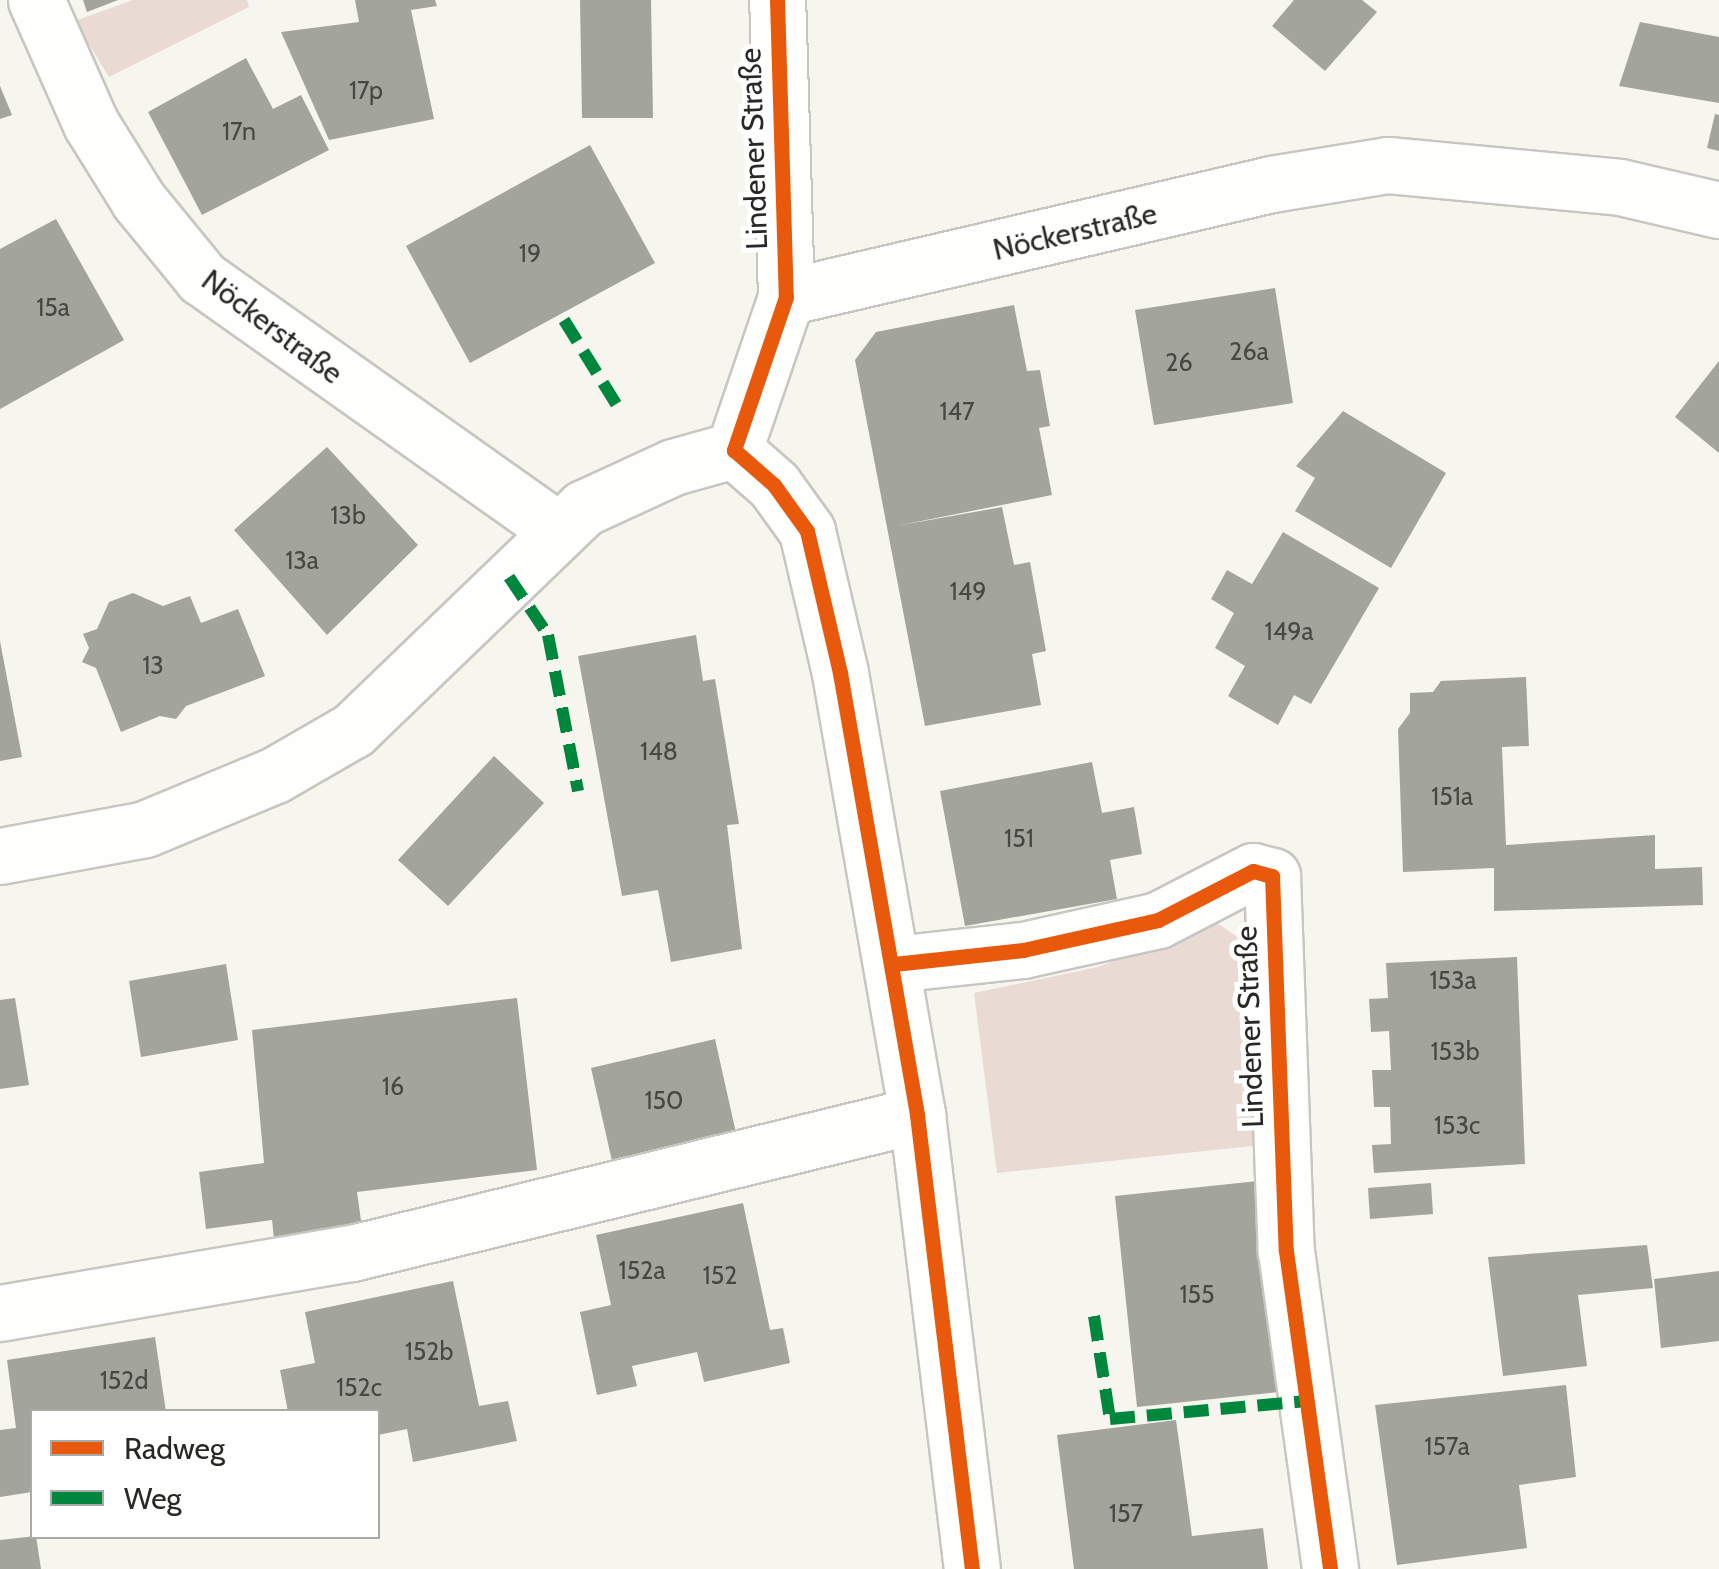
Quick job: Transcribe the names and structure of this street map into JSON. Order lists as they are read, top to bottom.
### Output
{
  "streets": {
    "street": ["Lindener Straße", "Nöckerstraße"]
  },
  "crossings": [
    ["Lindener Straße", "Nöckerstraße"]
  ],
  "house_numbers": [
    "17p",
    "17n",
    "19",
    "15a",
    "26a",
    "26",
    "147",
    "13b",
    "13a",
    "149",
    "149a",
    "13",
    "148",
    "151a",
    "151",
    "153a",
    "153b",
    "16",
    "150",
    "153c",
    "152a",
    "152",
    "155",
    "152b",
    "152d",
    "152c",
    "157a",
    "157"
  ],
  "legend": ["Radweg", "Weg"]
}
